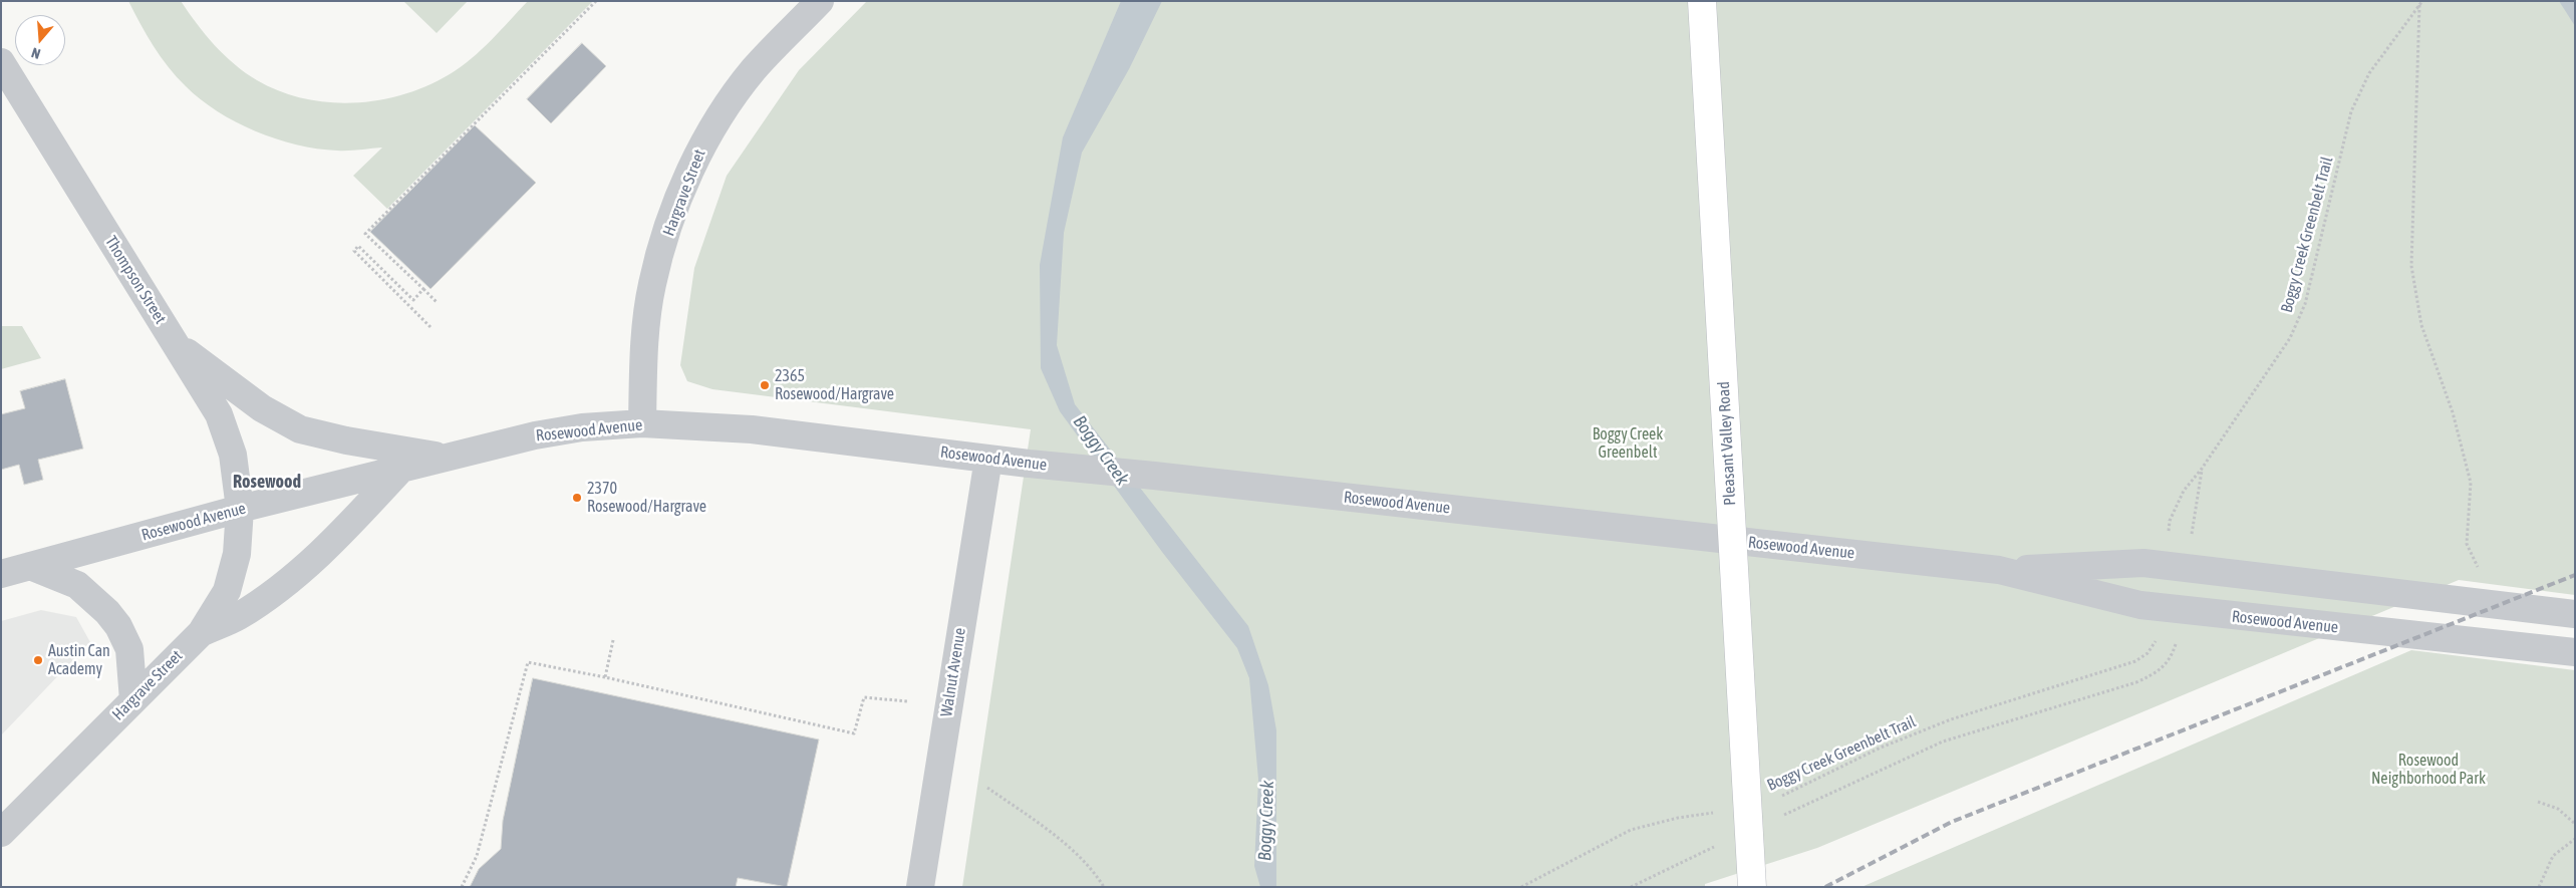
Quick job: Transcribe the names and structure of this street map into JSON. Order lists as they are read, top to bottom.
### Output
{
  "streets": {
    "main road": ["Pleasant Valley Road"],
    "street": [
      "Hargrave Street",
      "Thompson Street",
      "Rosewood Avenue",
      "Walnut Avenue"
    ],
    "path": ["Boggy Creek Greenbelt Trail"]
  },
  "crossings": [
    ["Hargrave Street", "Thompson Street"],
    ["Hargrave Street", "Rosewood Avenue"],
    ["Thompson Street", "Rosewood Avenue"],
    ["Rosewood Avenue", "Walnut Avenue"]
  ],
  "districts": ["Rosewood"],
  "water": ["Boggy Creek"],
  "parks": ["Boggy Creek Greenbelt", "Rosewood Neighborhood Park"],
  "places": ["2365 Rosewood/Hargrave", "2370 Rosewood/Hargrave", "Austin Can Academy"],
  "north": "bottom"
}
